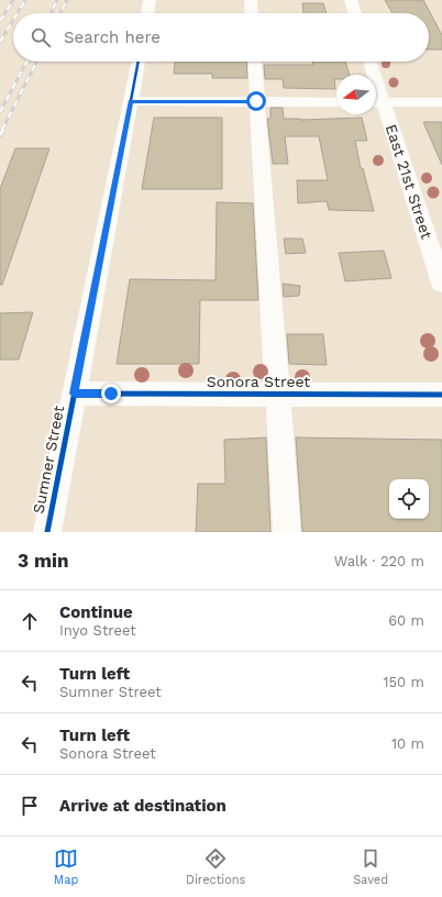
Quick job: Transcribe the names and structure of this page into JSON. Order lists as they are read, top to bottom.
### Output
{
  "streets": {
    "street": ["East 21st Street", "Sonora Street", "Sumner Street"]
  },
  "crossings": [
    ["Sonora Street", "Sumner Street"]
  ],
  "north": "left",
  "page": {
    "search": "Search here",
    "heading": ["3 min", "Walk · 220 m"],
    "list": [
      ["Continue", "Inyo Street", "60 m"],
      ["Turn left", "Sumner Street", "150 m"],
      ["Turn left", "Sonora Street", "10 m"],
      "Arrive at destination"
    ],
    "nav": ["Map", "Directions", "Saved"]
  }
}
